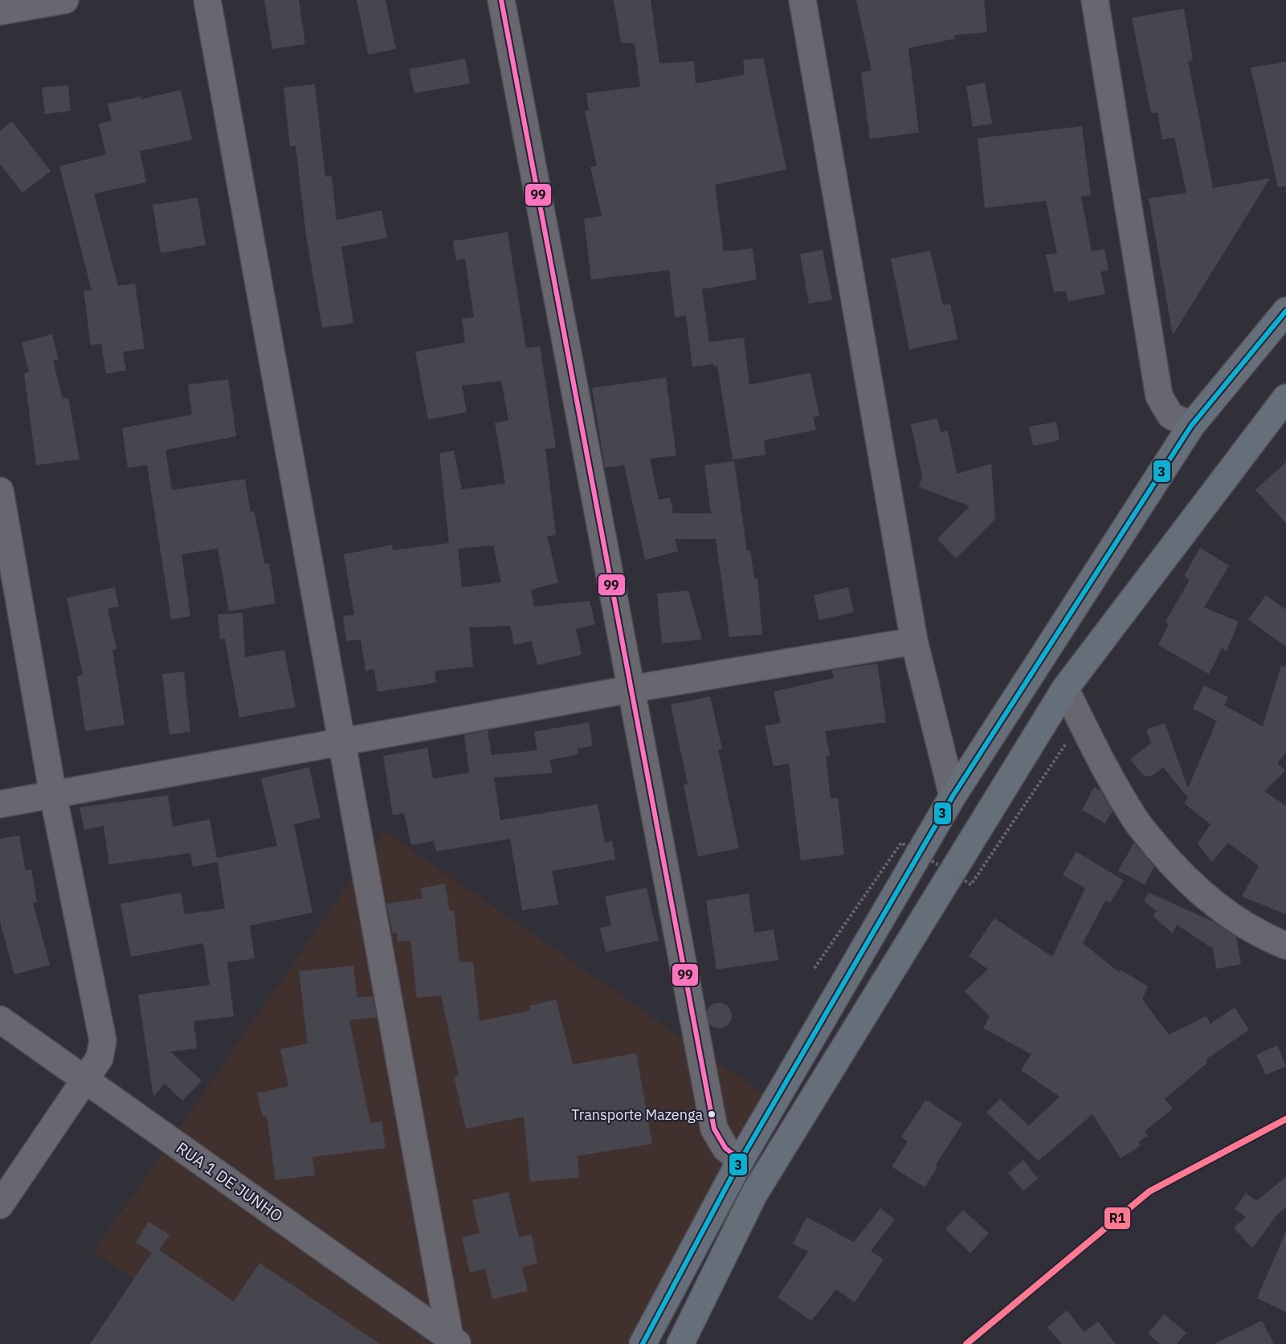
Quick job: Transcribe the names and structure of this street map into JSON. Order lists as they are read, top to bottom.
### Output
{
  "streets": {
    "street": ["RUA 1 DE JUNHO"]
  },
  "places": ["Transporte Mazenga"],
  "lines": ["transit line 99", "transit line 3", "transit line R1"]
}
